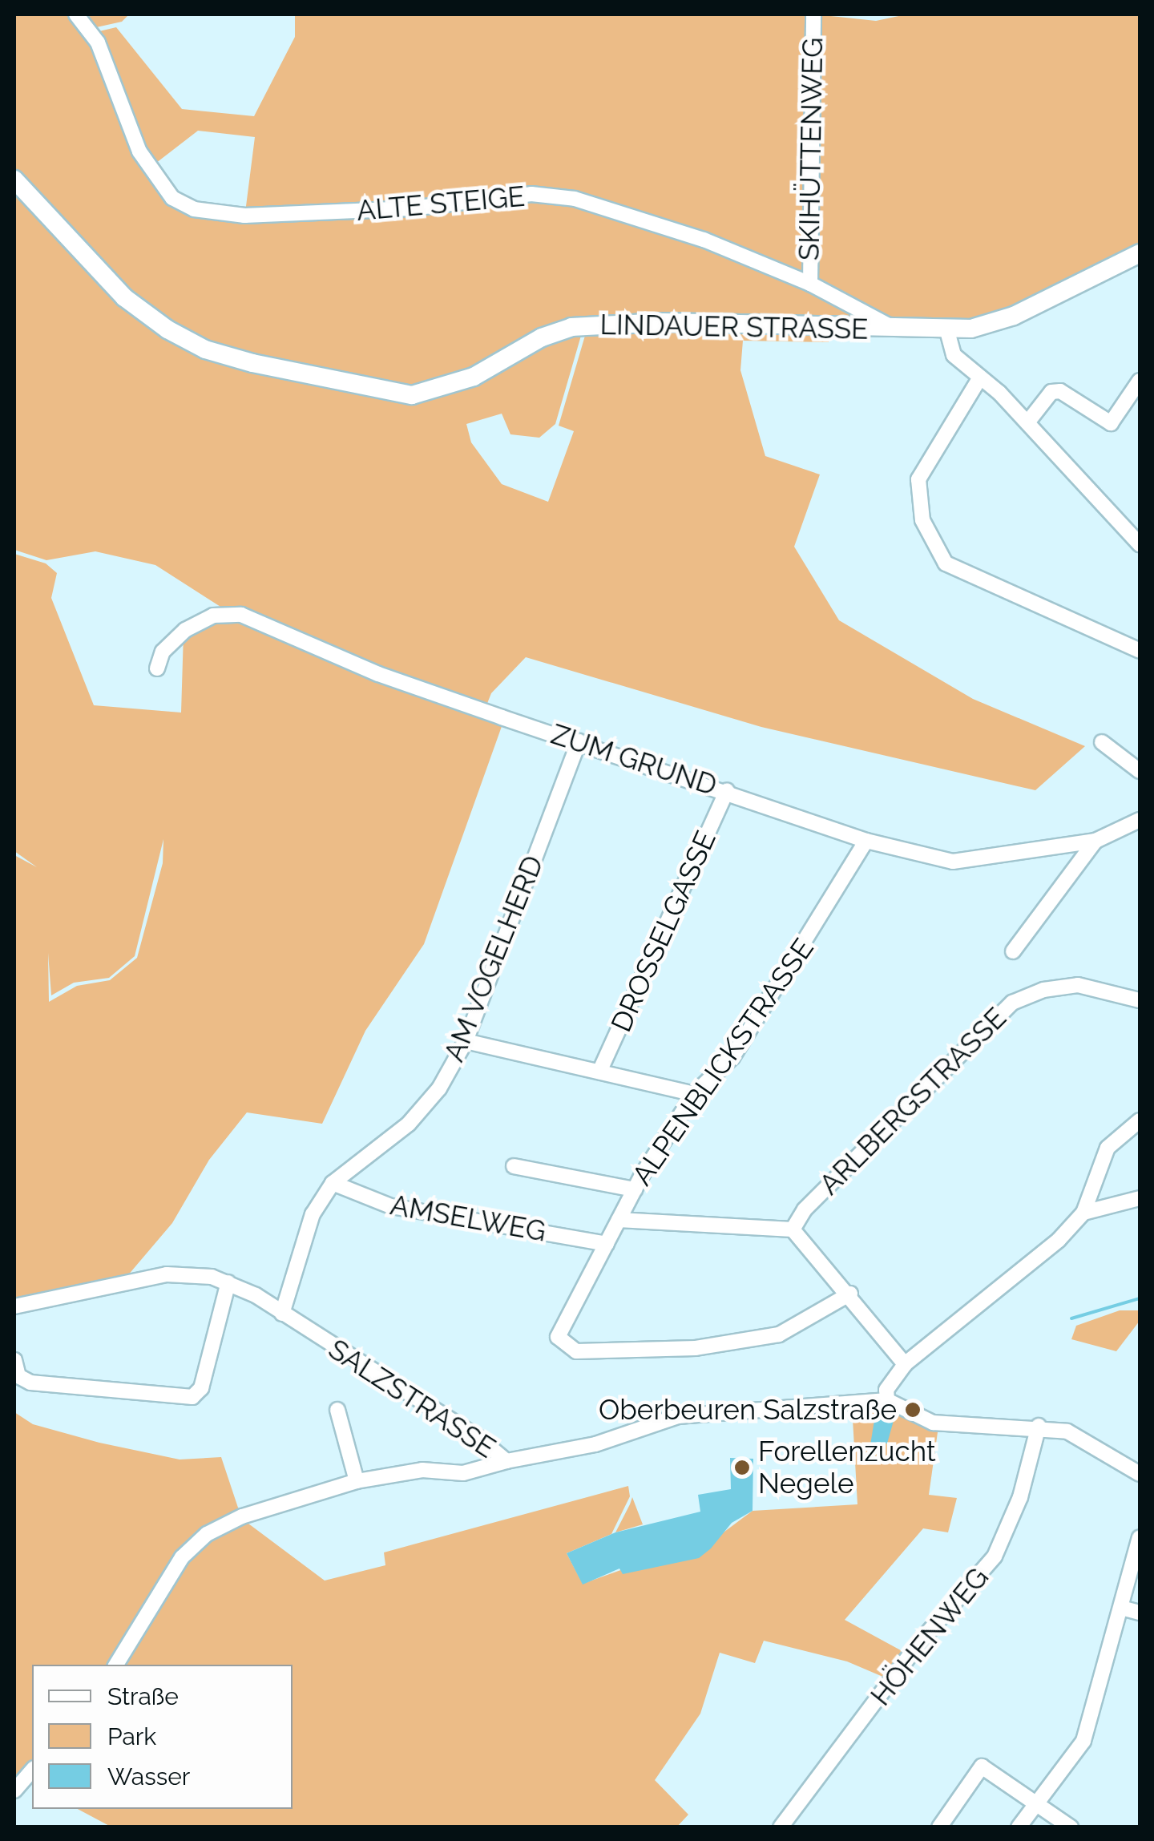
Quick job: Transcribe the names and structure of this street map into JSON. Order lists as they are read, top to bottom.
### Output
{
  "streets": {
    "main road": ["LINDAUER STRASSE"],
    "street": [
      "SKIHÜTTENWEG",
      "ALTE STEIGE",
      "ZUM GRUND",
      "DROSSELGASSE",
      "AM VOGELHERD",
      "ALPENBLICKSTRASSE",
      "ARLBERGSTRASSE",
      "AMSELWEG",
      "SALZSTRASSE",
      "HÖHENWEG"
    ]
  },
  "crossings": [
    ["SKIHÜTTENWEG", "ALTE STEIGE"],
    ["ALTE STEIGE", "LINDAUER STRASSE"],
    ["ZUM GRUND", "DROSSELGASSE"],
    ["ZUM GRUND", "AM VOGELHERD"],
    ["ZUM GRUND", "ALPENBLICKSTRASSE"],
    ["AM VOGELHERD", "AMSELWEG"],
    ["AM VOGELHERD", "SALZSTRASSE"],
    ["ALPENBLICKSTRASSE", "AMSELWEG"],
    ["SALZSTRASSE", "HÖHENWEG"]
  ],
  "places": ["Oberbeuren Salzstraße", "Forellenzucht Negele"],
  "legend": ["Straße", "Park", "Wasser"]
}
